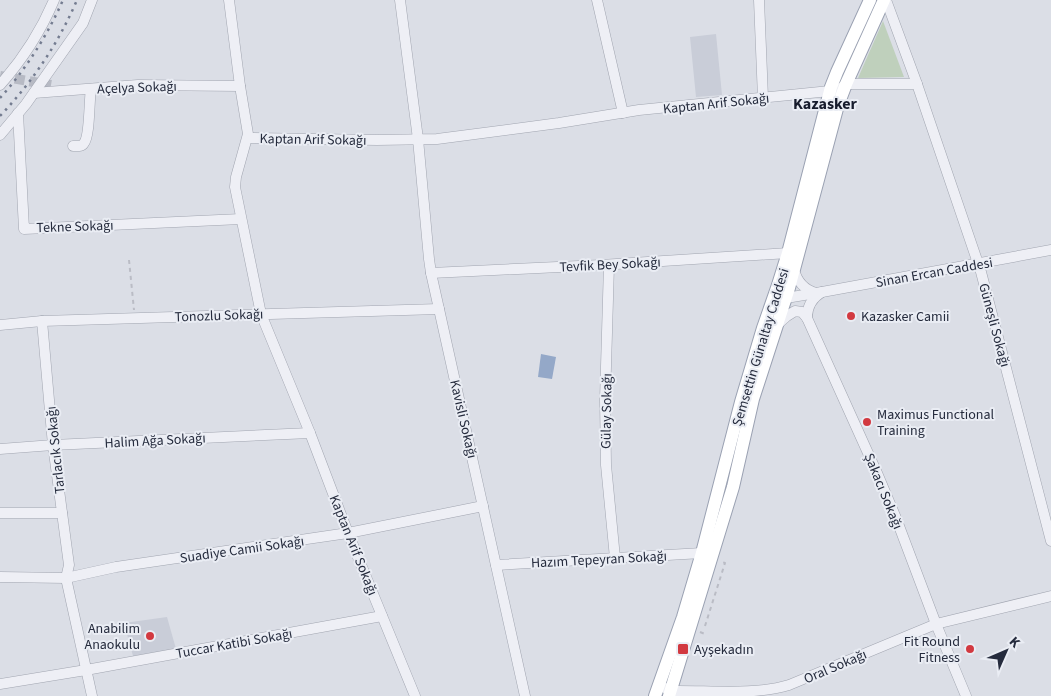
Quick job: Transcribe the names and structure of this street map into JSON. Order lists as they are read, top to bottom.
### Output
{
  "streets": {
    "main road": ["Şemsettin Günaltay Caddesi"],
    "street": [
      "Açelya Sokağı",
      "Kaptan Arif Sokağı",
      "Tekne Sokağı",
      "Tevfik Bey Sokağı",
      "Sinan Ercan Caddesi",
      "Tonozlu Sokağı",
      "Güneşli Sokağı",
      "Gülay Sokağı",
      "Kavisli Sokağı",
      "Halim Ağa Sokağı",
      "Tarlacık Sokağı",
      "Şakacı Sokağı",
      "Suadiye Camii Sokağı",
      "Hazım Tepeyran Sokağı",
      "Tuccar Katibi Sokağı",
      "Oral Sokağı"
    ]
  },
  "crossings": [
    ["Kaptan Arif Sokağı", "Tekne Sokağı"],
    ["Kaptan Arif Sokağı", "Tonozlu Sokağı"],
    ["Kaptan Arif Sokağı", "Şemsettin Günaltay Caddesi"],
    ["Kaptan Arif Sokağı", "Kavisli Sokağı"],
    ["Kaptan Arif Sokağı", "Halim Ağa Sokağı"],
    ["Kaptan Arif Sokağı", "Suadiye Camii Sokağı"],
    ["Kaptan Arif Sokağı", "Tuccar Katibi Sokağı"],
    ["Tevfik Bey Sokağı", "Şemsettin Günaltay Caddesi"],
    ["Tevfik Bey Sokağı", "Gülay Sokağı"],
    ["Tevfik Bey Sokağı", "Kavisli Sokağı"],
    ["Sinan Ercan Caddesi", "Güneşli Sokağı"],
    ["Sinan Ercan Caddesi", "Şemsettin Günaltay Caddesi"],
    ["Tonozlu Sokağı", "Kavisli Sokağı"],
    ["Tonozlu Sokağı", "Tarlacık Sokağı"],
    ["Güneşli Sokağı", "Şemsettin Günaltay Caddesi"],
    ["Şemsettin Günaltay Caddesi", "Hazım Tepeyran Sokağı"],
    ["Şemsettin Günaltay Caddesi", "Oral Sokağı"],
    ["Gülay Sokağı", "Hazım Tepeyran Sokağı"],
    ["Kavisli Sokağı", "Suadiye Camii Sokağı"],
    ["Kavisli Sokağı", "Hazım Tepeyran Sokağı"],
    ["Halim Ağa Sokağı", "Tarlacık Sokağı"],
    ["Tarlacık Sokağı", "Suadiye Camii Sokağı"],
    ["Tarlacık Sokağı", "Tuccar Katibi Sokağı"],
    ["Şakacı Sokağı", "Oral Sokağı"]
  ],
  "districts": ["Kazasker"],
  "places": {
    "other": [
      "Kazasker Camii",
      "Maximus Functional Training",
      "Anabilim Anaokulu",
      "Fit Round Fitness"
    ],
    "transit": ["Ayşekadın"]
  },
  "north": "top right"
}
